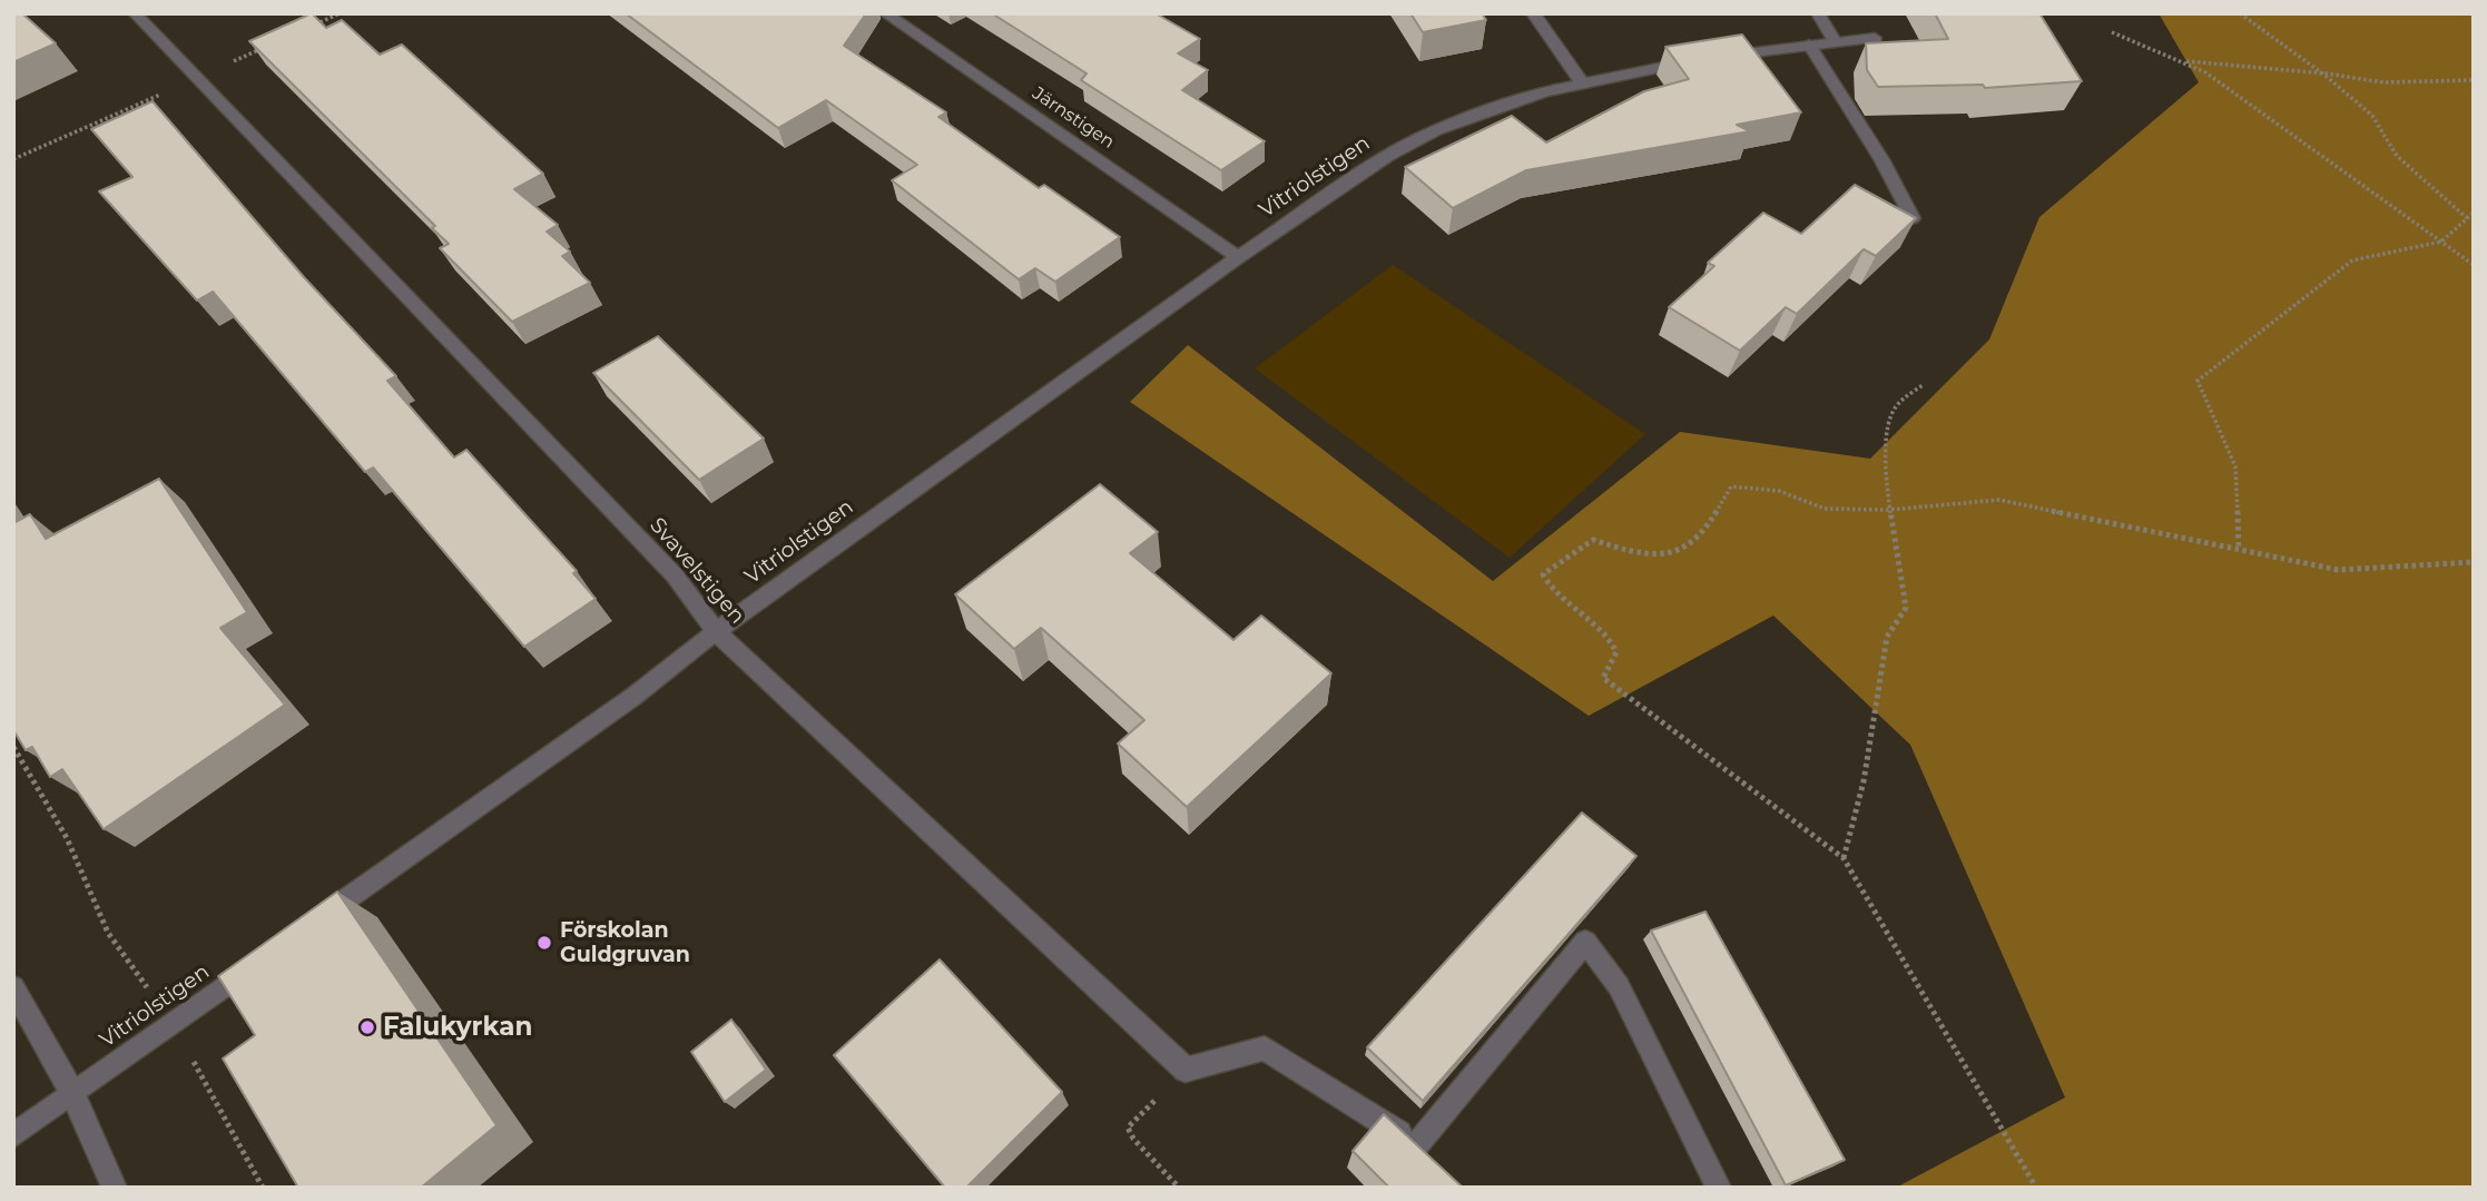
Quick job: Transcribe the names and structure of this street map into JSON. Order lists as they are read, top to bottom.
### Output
{
  "streets": {
    "street": ["Järnstigen", "Vitriolstigen", "Svavelstigen"]
  },
  "crossings": [
    ["Järnstigen", "Vitriolstigen"],
    ["Vitriolstigen", "Svavelstigen"]
  ],
  "places": ["Förskolan Guldgruvan", "Falukyrkan"]
}
